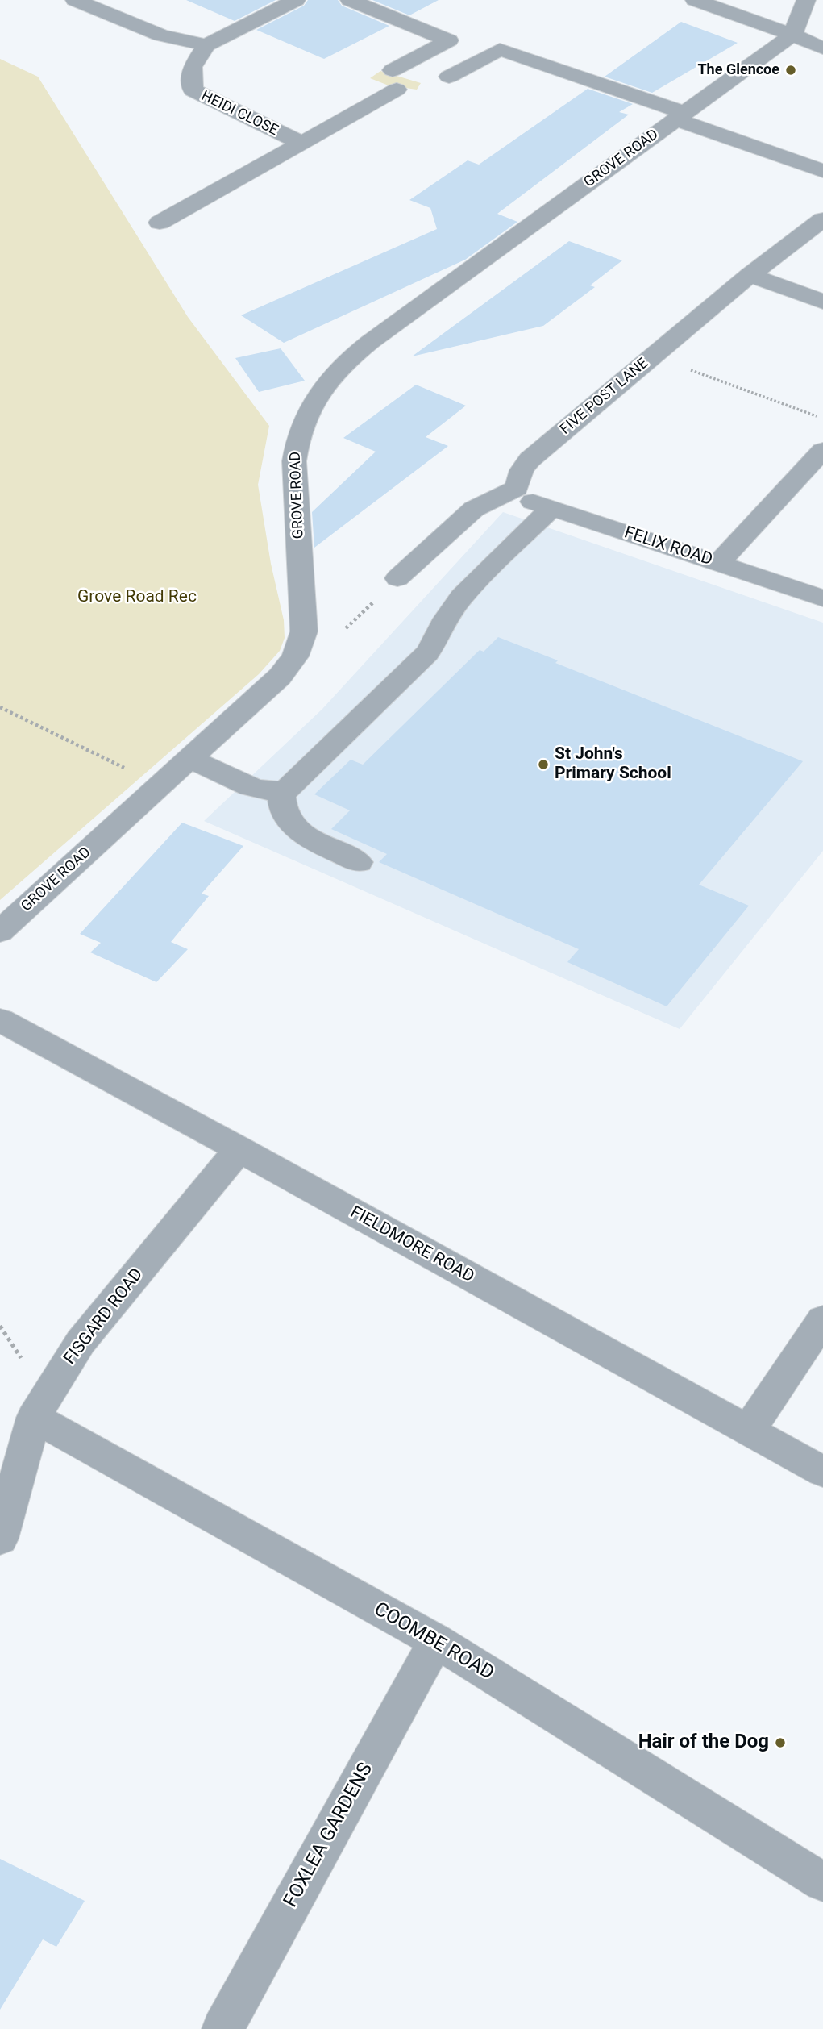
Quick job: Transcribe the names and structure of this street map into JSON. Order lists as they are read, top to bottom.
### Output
{
  "streets": {
    "street": [
      "HEIDI CLOSE",
      "GROVE ROAD",
      "FIVE POST LANE",
      "FELIX ROAD",
      "FIELDMORE ROAD",
      "FISGARD ROAD",
      "COOMBE ROAD",
      "FOXLEA GARDENS"
    ]
  },
  "crossings": [
    ["FIVE POST LANE", "FELIX ROAD"],
    ["FIELDMORE ROAD", "FISGARD ROAD"],
    ["FISGARD ROAD", "COOMBE ROAD"],
    ["COOMBE ROAD", "FOXLEA GARDENS"]
  ],
  "parks": ["Grove Road Rec"],
  "places": ["The Glencoe", "St John's Primary School", "Hair of the Dog"]
}
